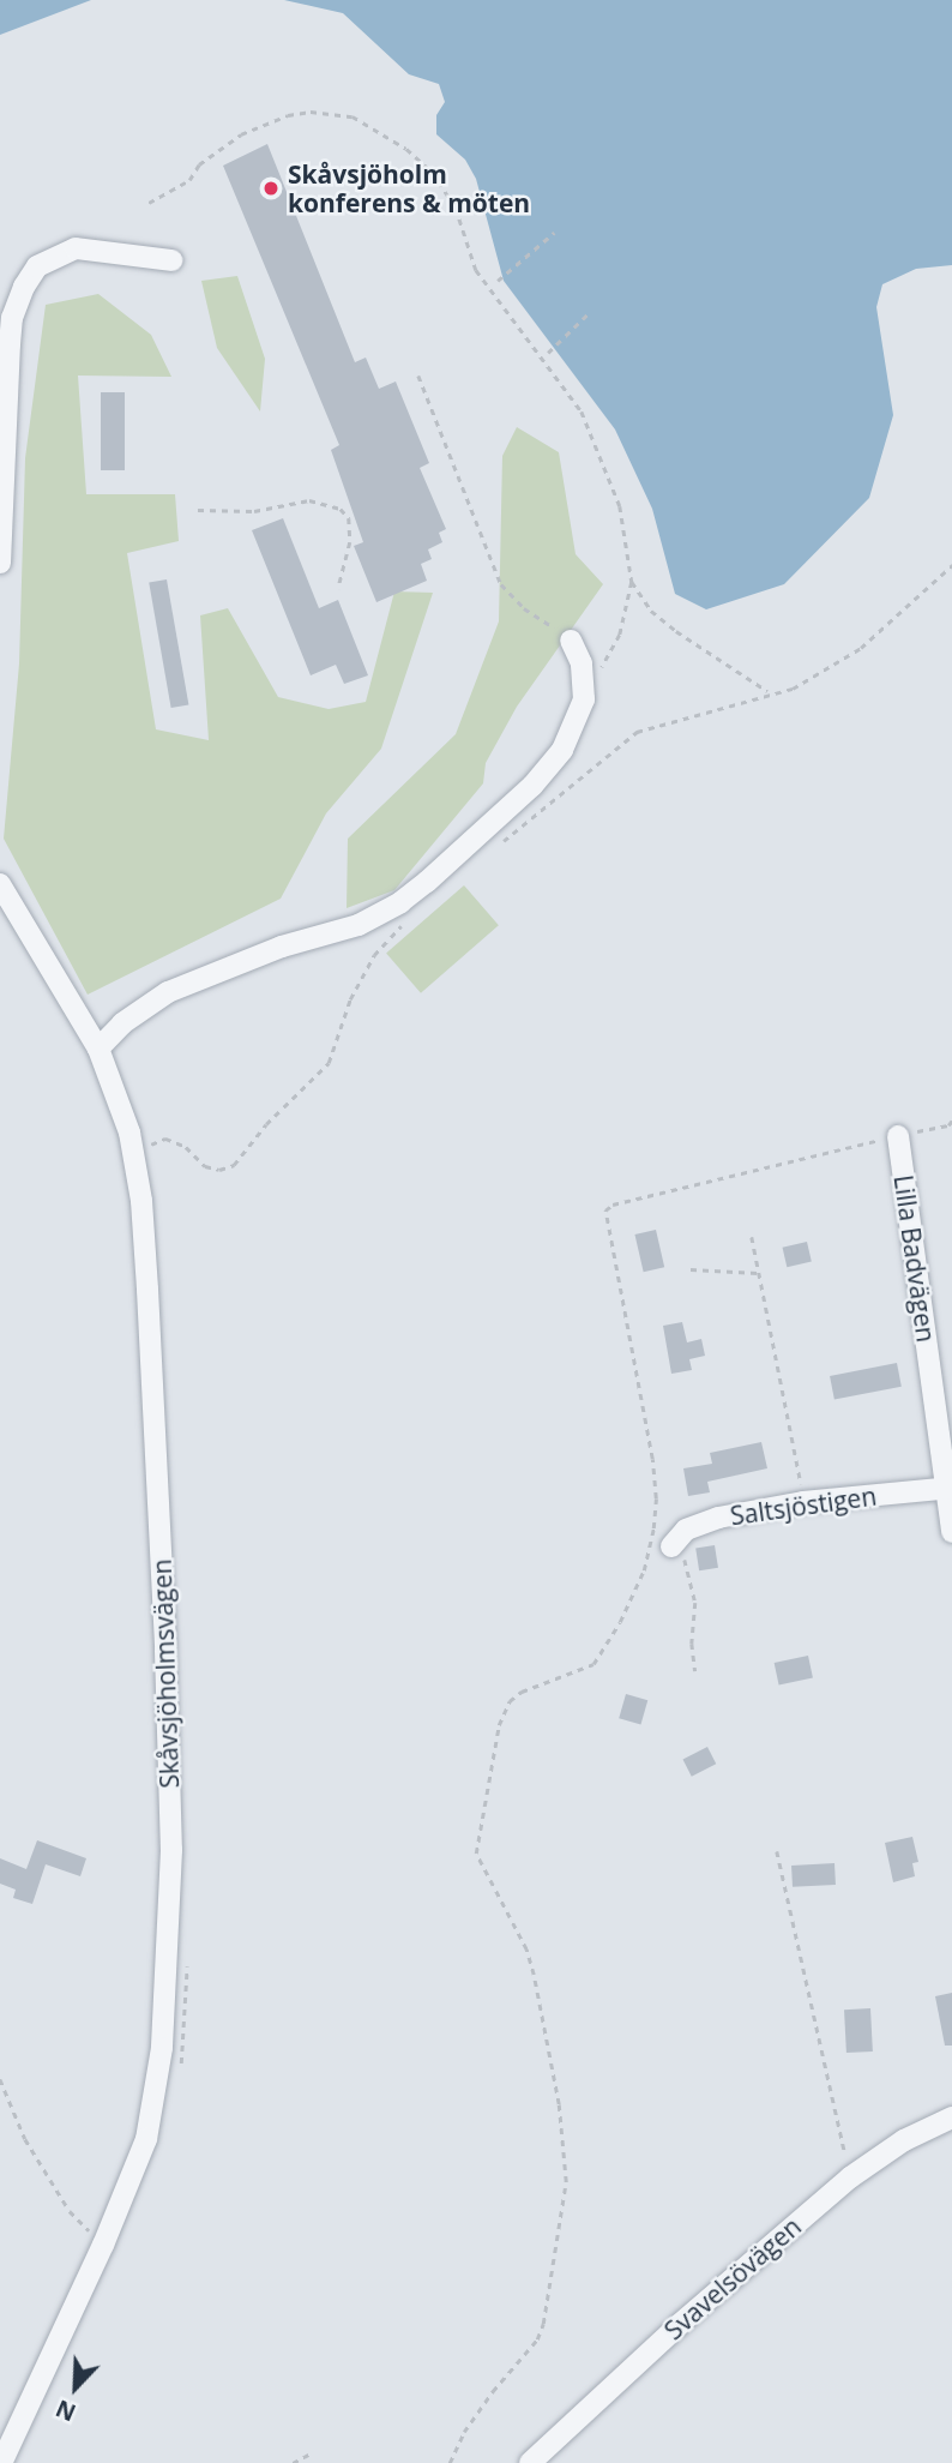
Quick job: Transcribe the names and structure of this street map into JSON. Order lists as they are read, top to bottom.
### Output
{
  "streets": {
    "street": [
      "Lilla Badvägen",
      "Saltsjöstigen",
      "Skåvsjöholmsvägen",
      "Svavelsövägen"
    ]
  },
  "crossings": [
    ["Lilla Badvägen", "Saltsjöstigen"]
  ],
  "places": ["Skåvsjöholm konferens & möten"],
  "north": "bottom left"
}
